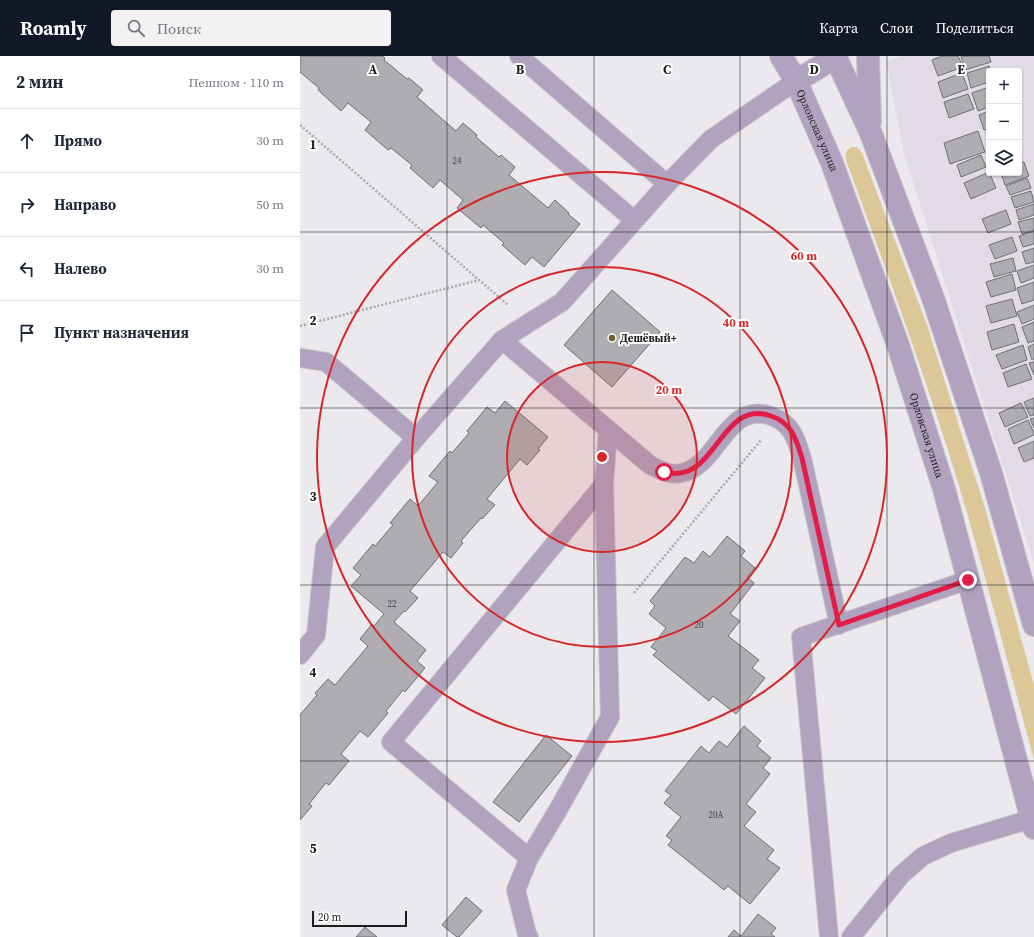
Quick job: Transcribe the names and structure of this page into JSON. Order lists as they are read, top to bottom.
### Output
{
  "streets": {
    "street": ["Орловская улица"]
  },
  "places": ["Дешёвый+"],
  "house_numbers": [
    "24",
    "22",
    "20",
    "20А"
  ],
  "scale_bar": "20 m",
  "page": {
    "header": "Roamly",
    "search": "Поиск",
    "nav": ["Карта", "Слои", "Поделиться"],
    "heading": ["2 мин", "Пешком · 110 m"],
    "map_buttons": ["+", "−"],
    "list": [
      ["Прямо", "30 m"],
      ["Направо", "50 m"],
      ["Налево", "30 m"],
      "Пункт назначения"
    ],
    "scale": "20 m"
  },
  "grid": {
    "columns": [
      "A",
      "B",
      "C",
      "D",
      "E"
    ],
    "rows": [
      "1",
      "2",
      "3",
      "4",
      "5"
    ]
  },
  "rings": ["60 m", "40 m", "20 m"]
}
